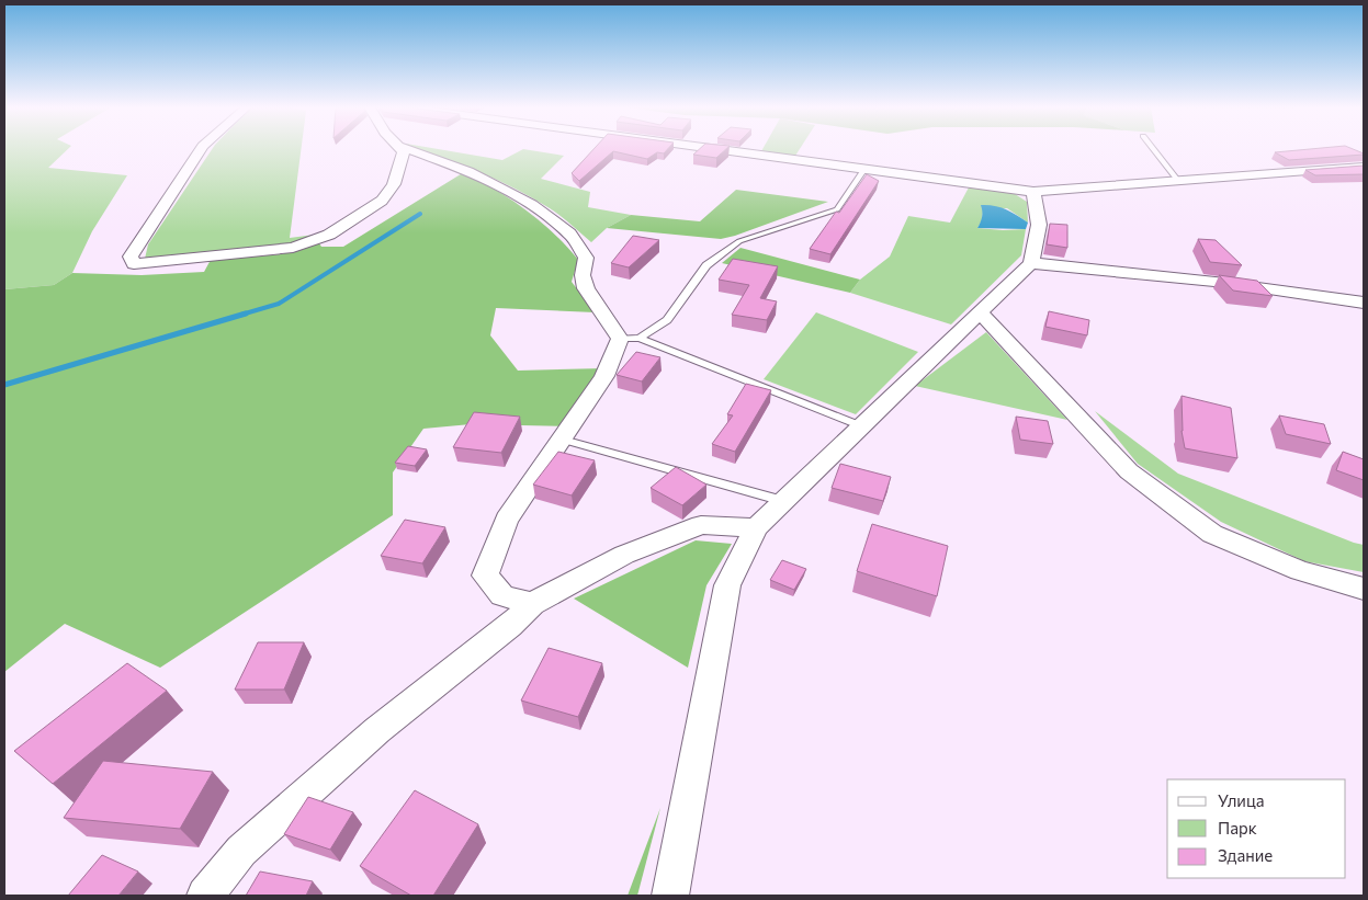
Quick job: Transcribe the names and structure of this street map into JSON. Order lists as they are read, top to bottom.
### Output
{
  "legend": ["Улица", "Парк", "Здание"]
}
